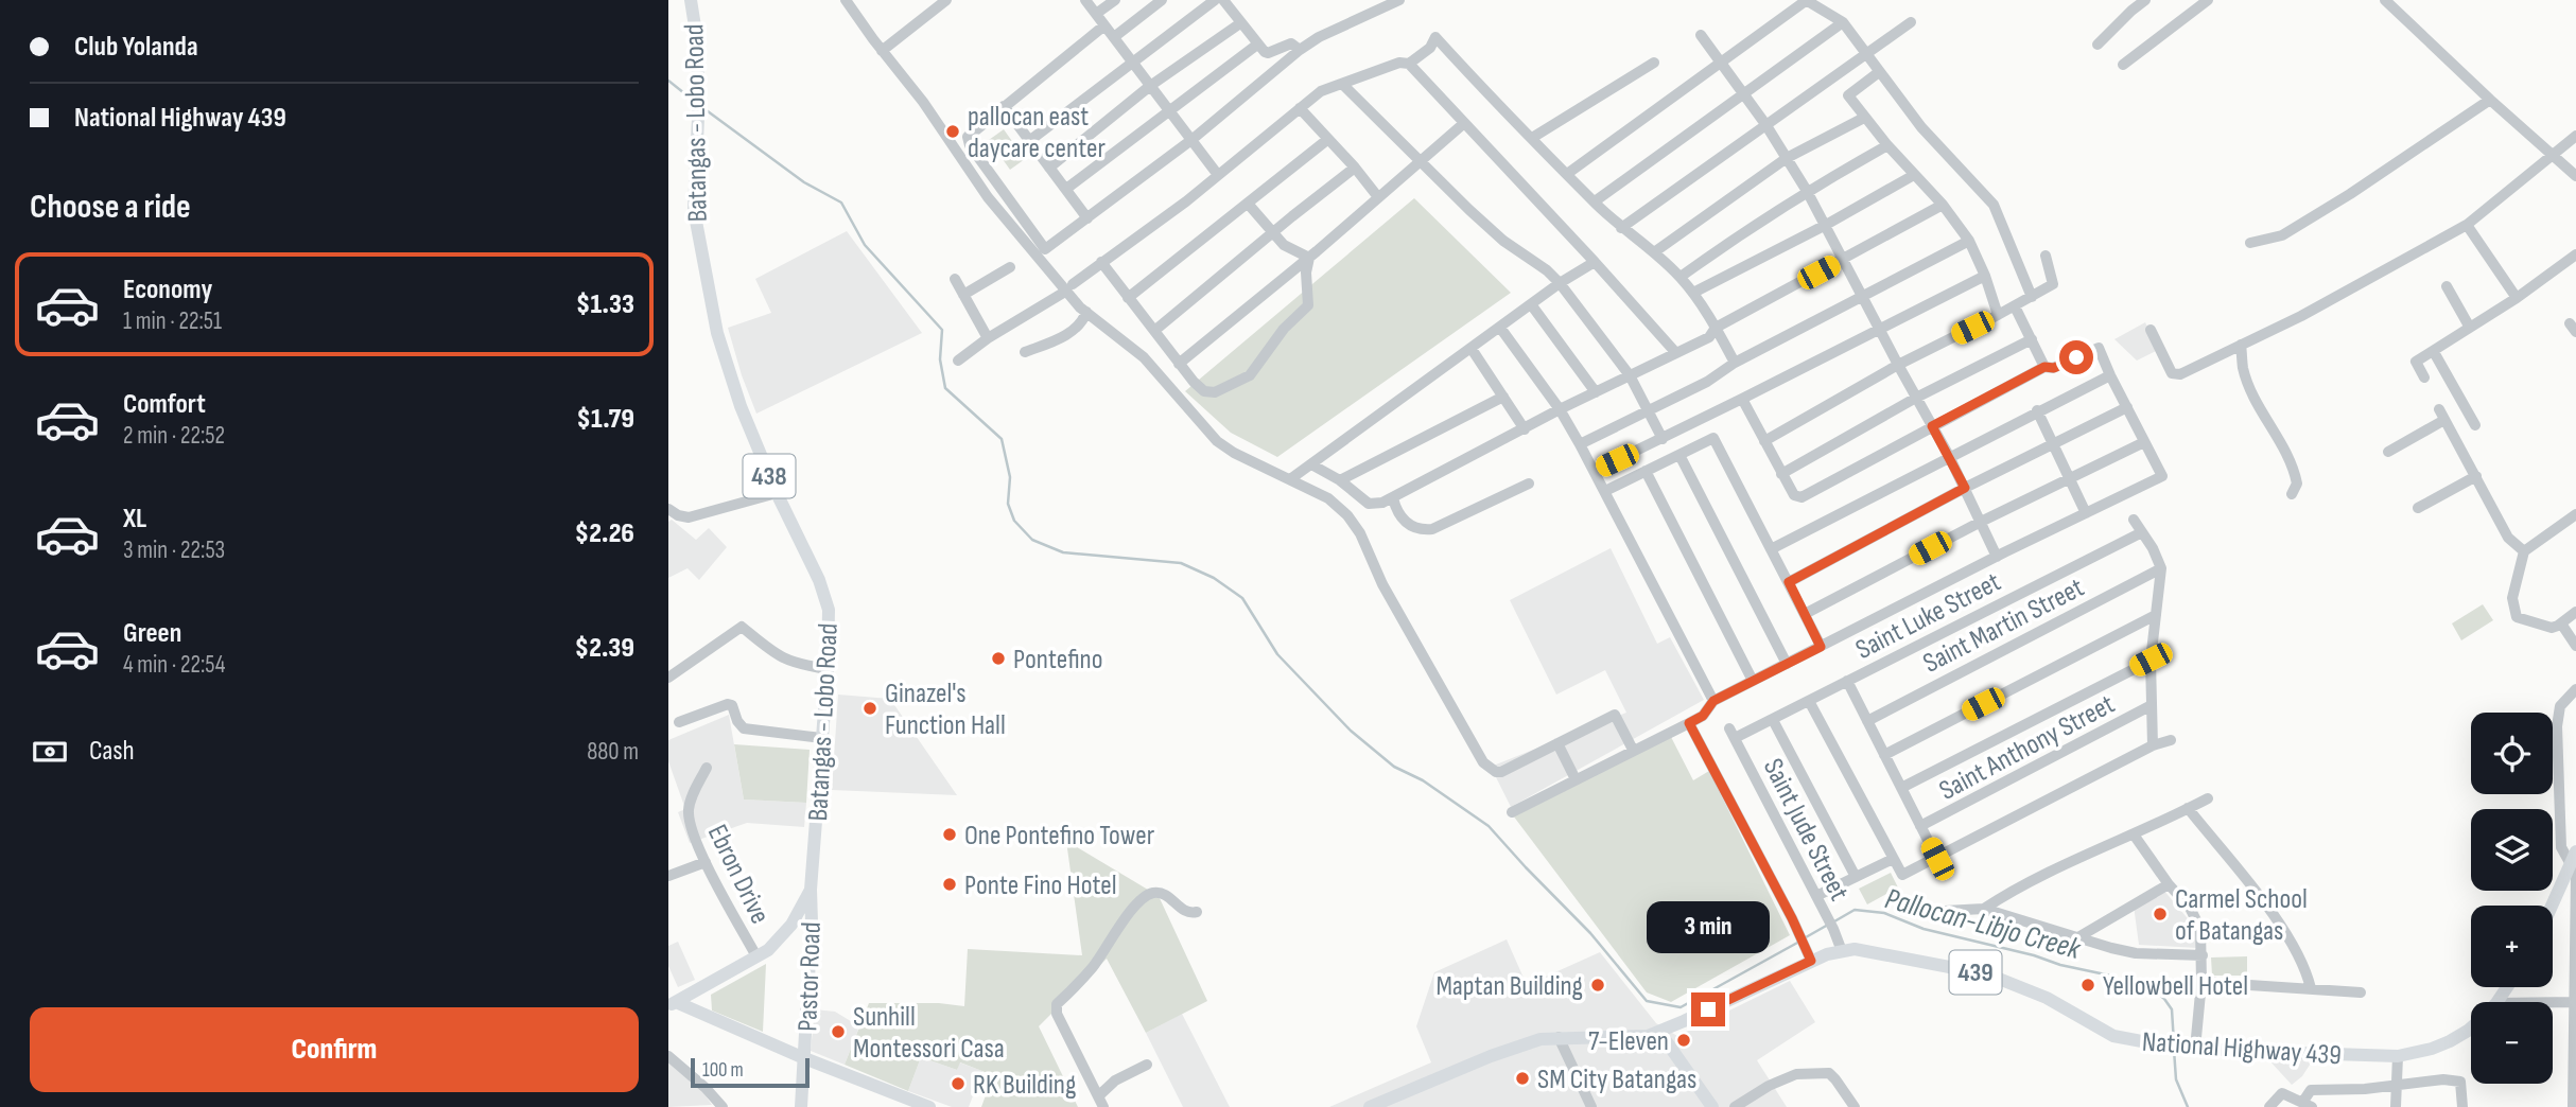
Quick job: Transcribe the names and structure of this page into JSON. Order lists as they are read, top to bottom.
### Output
{
  "streets": {
    "main road": [
      "Batangas - Lobo Road",
      "438",
      "439",
      "Pastor Road",
      "National Highway 439"
    ],
    "street": [
      "Saint Luke Street",
      "Saint Martin Street",
      "Saint Anthony Street",
      "Saint Jude Street",
      "Ebron Drive"
    ]
  },
  "crossings": [
    ["Batangas - Lobo Road", "438"],
    ["Batangas - Lobo Road", "Pastor Road"],
    ["438", "Ebron Drive"],
    ["438", "Pastor Road"],
    ["Saint Luke Street", "Saint Jude Street"],
    ["Saint Jude Street", "National Highway 439"]
  ],
  "water": ["Pallocan-Libjo Creek"],
  "places": [
    "pallocan east daycare center",
    "Pontefino",
    "Ginazel's Function Hall",
    "One Pontefino Tower",
    "Ponte Fino Hotel",
    "Carmel School of Batangas",
    "Maptan Building",
    "Yellowbell Hotel",
    "Sunhill Montessori Casa",
    "7-Eleven",
    "SM City Batangas",
    "RK Building"
  ],
  "scale_bar": "100 m",
  "page": {
    "banner": ["Club Yolanda", "National Highway 439"],
    "heading": "Choose a ride",
    "list": [
      {
        "name": "Economy",
        "note": "1 min · 22:51",
        "value": "$1.33"
      },
      {
        "name": "Comfort",
        "note": "2 min · 22:52",
        "value": "$1.79"
      },
      {
        "name": "XL",
        "note": "3 min · 22:53",
        "value": "$2.26"
      },
      {
        "name": "Green",
        "note": "4 min · 22:54",
        "value": "$2.39"
      }
    ],
    "pay": ["Cash", "880 m"],
    "map_buttons": ["+", "−"],
    "bubble": "3 min",
    "buttons": "Confirm",
    "scale": "100 m"
  }
}
